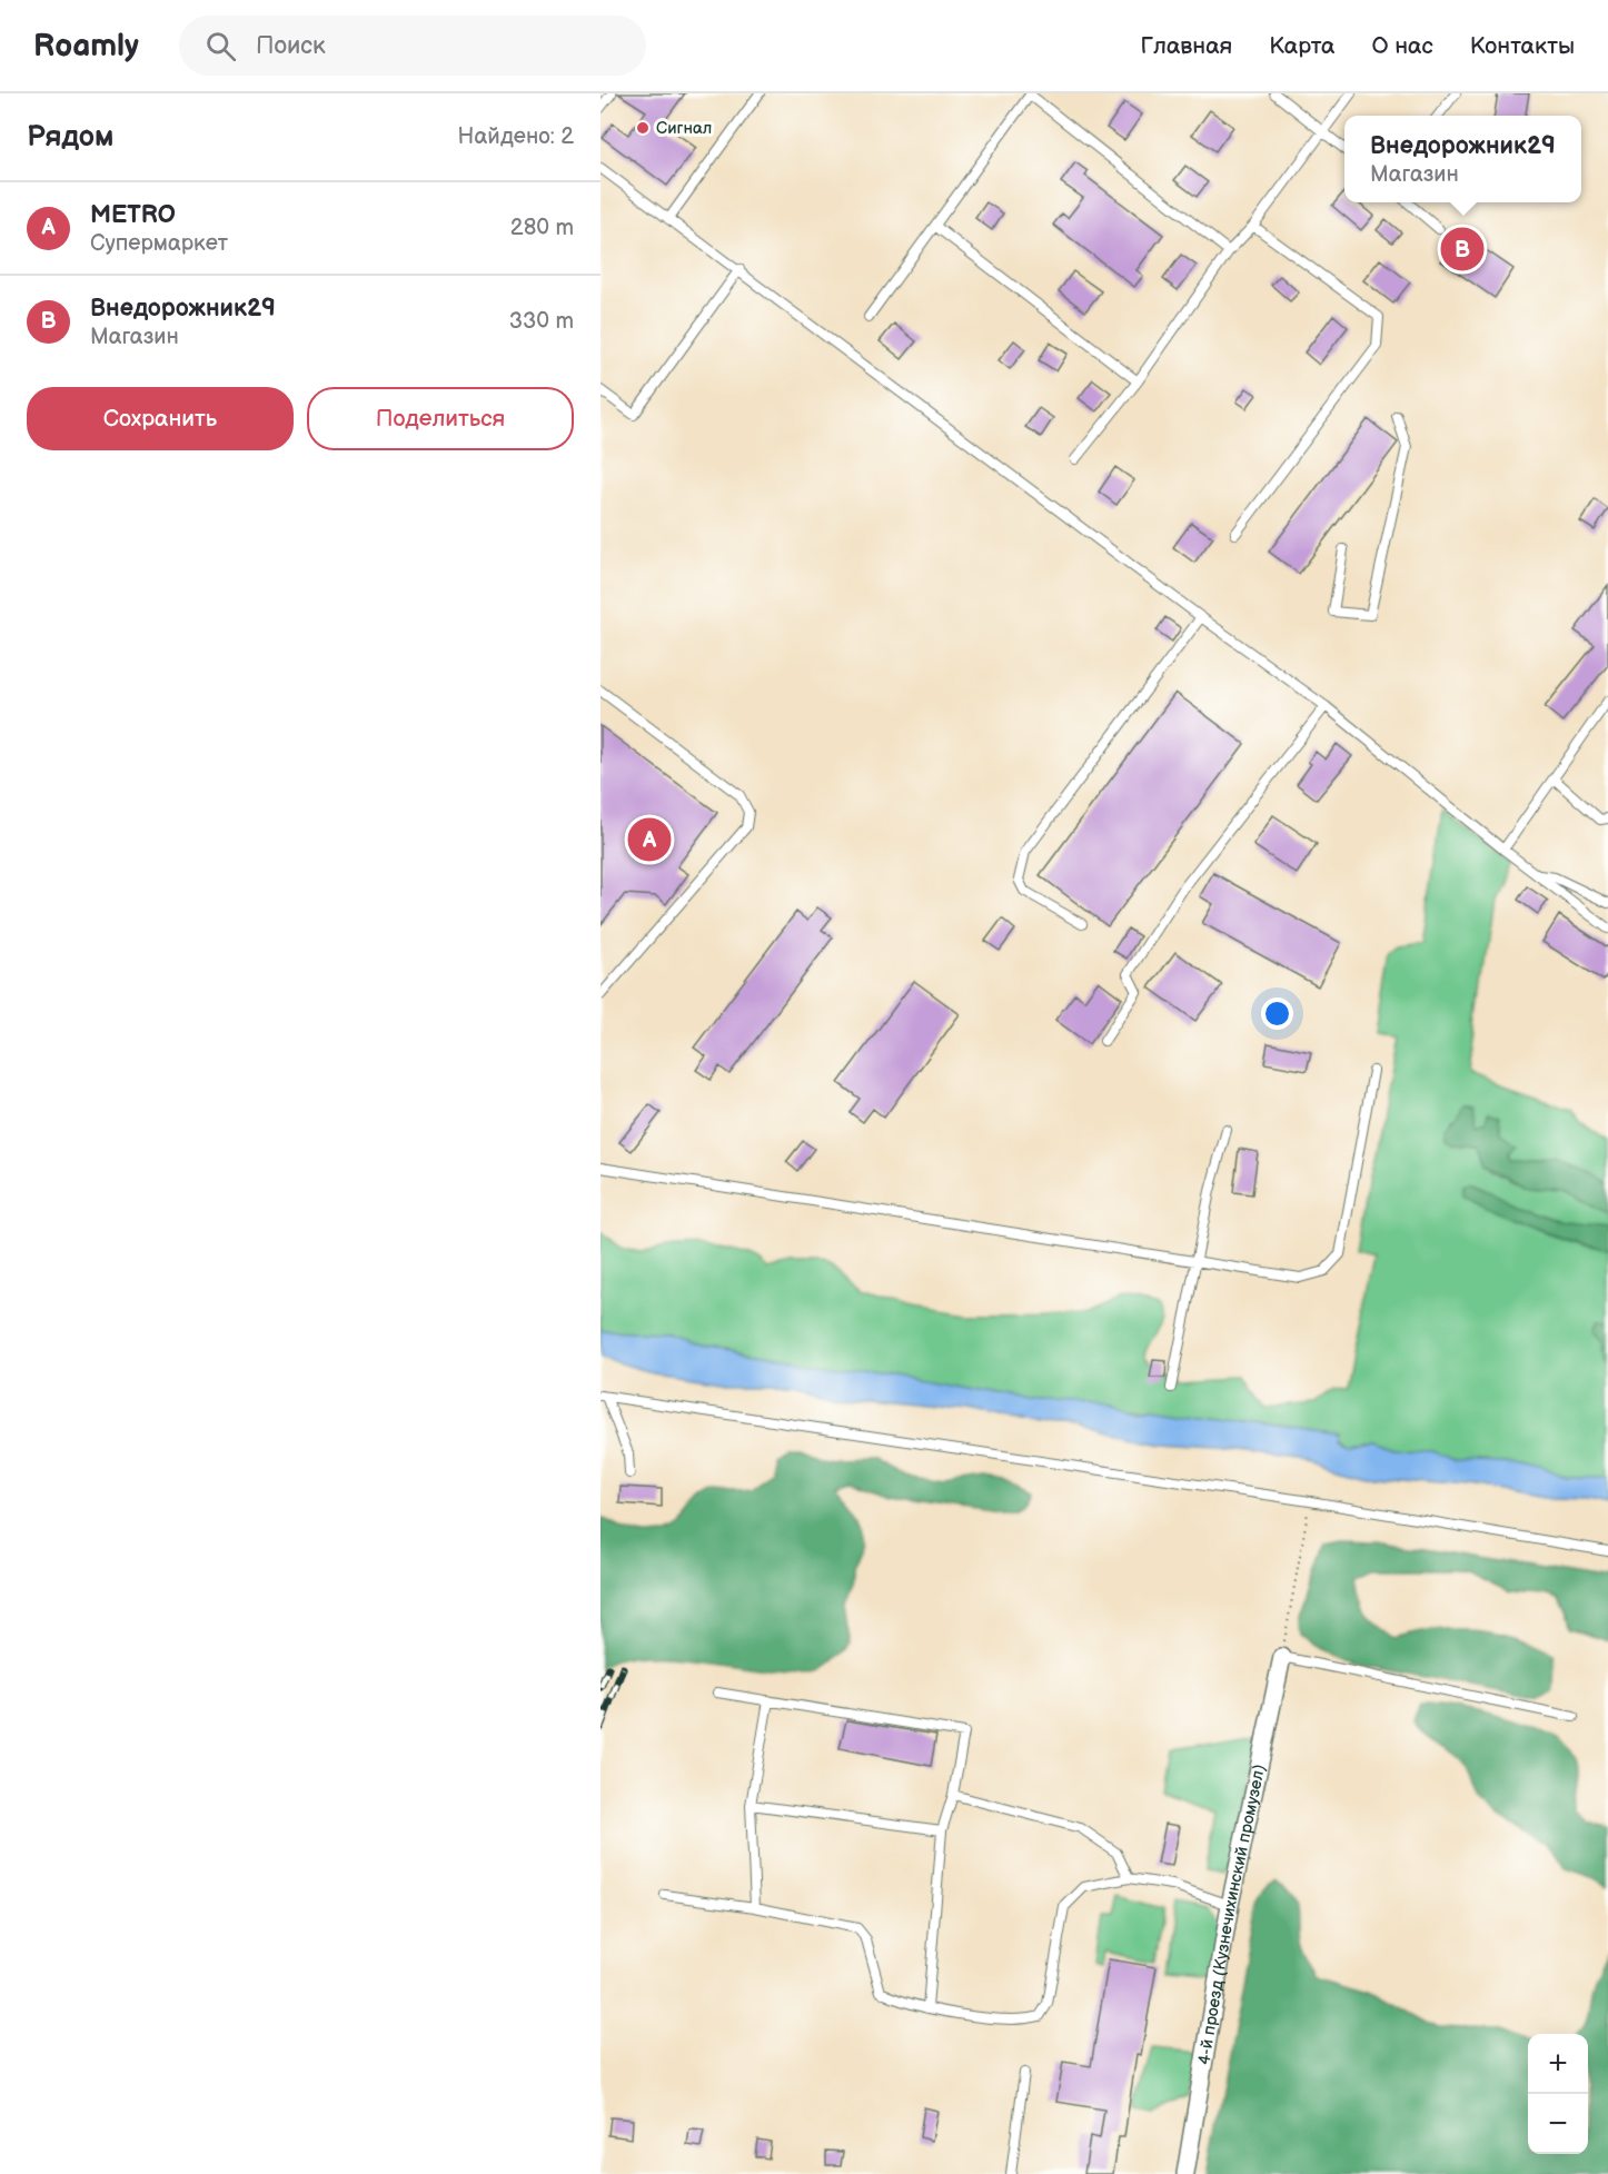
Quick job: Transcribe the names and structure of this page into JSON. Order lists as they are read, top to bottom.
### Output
{
  "streets": {
    "street": ["4-й проезд (Кузнечихинский промузел)"]
  },
  "places": ["Сигнал"],
  "page": {
    "header": "Roamly",
    "search": "Поиск",
    "nav": [
      "Главная",
      "Карта",
      "О нас",
      "Контакты"
    ],
    "heading": ["Рядом", "Найдено: 2"],
    "popup": ["Внедорожник29", "Магазин"],
    "list": [
      {
        "mark": "A",
        "name": "METRO",
        "note": "Супермаркет",
        "value": "280 m"
      },
      {
        "mark": "B",
        "name": "Внедорожник29",
        "note": "Магазин",
        "value": "330 m"
      }
    ],
    "pins": ["B", "A"],
    "buttons": ["Сохранить", "Поделиться"],
    "map_buttons": ["+", "−"]
  }
}
